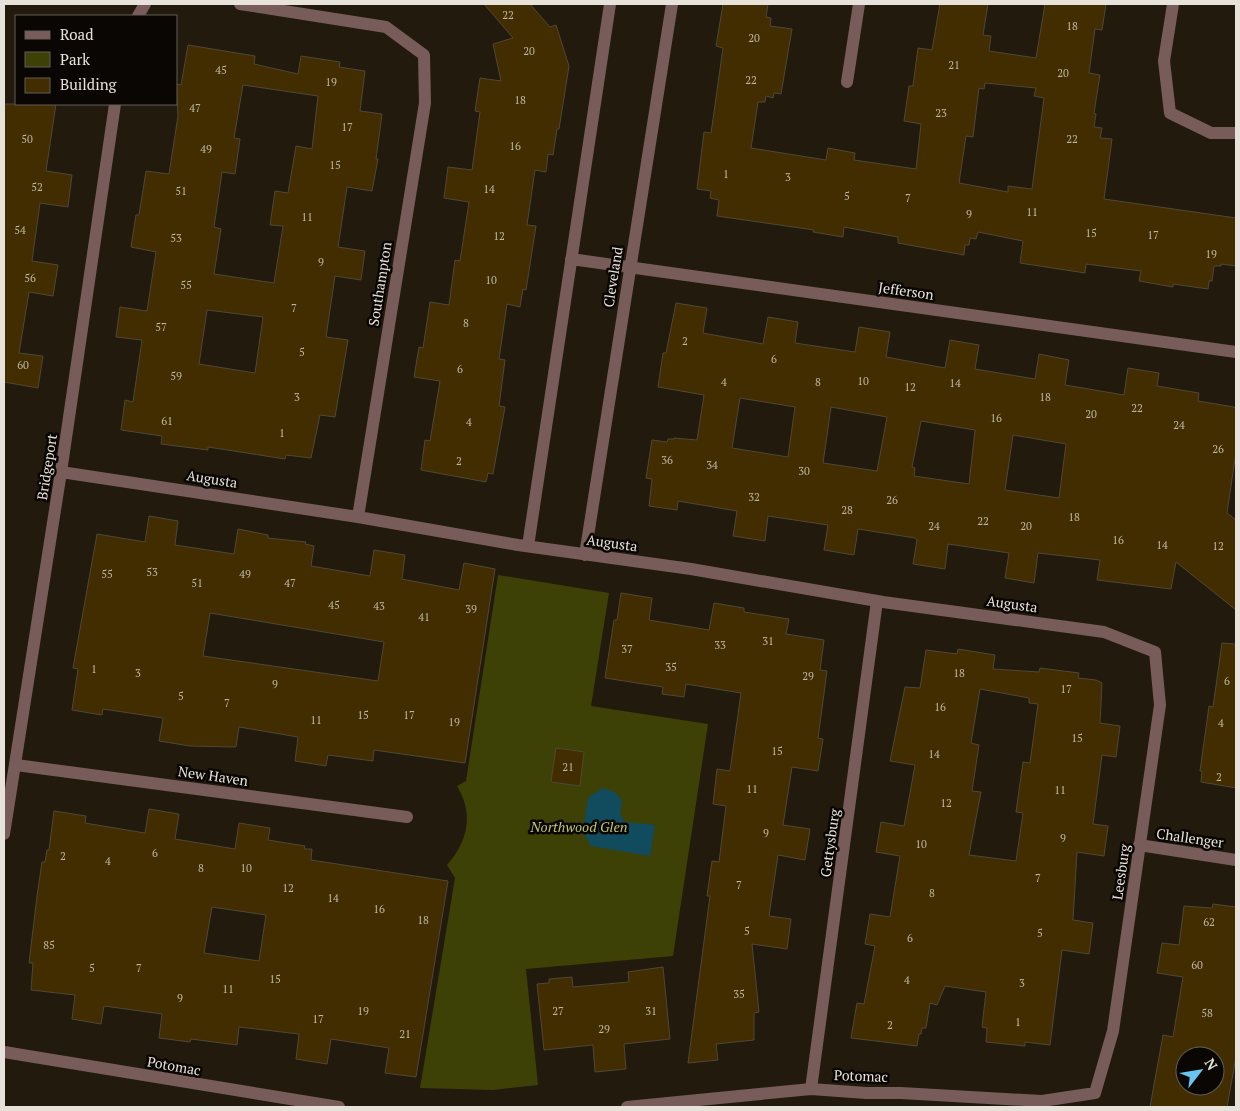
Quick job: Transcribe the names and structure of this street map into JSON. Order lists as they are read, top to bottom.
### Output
{
  "streets": {
    "street": [
      "Cleveland",
      "Southampton",
      "Jefferson",
      "Bridgeport",
      "Augusta",
      "New Haven",
      "Challenger",
      "Gettysburg",
      "Leesburg",
      "Potomac"
    ]
  },
  "crossings": [
    ["Cleveland", "Jefferson"],
    ["Cleveland", "Augusta"],
    ["Southampton", "Augusta"],
    ["Bridgeport", "Augusta"],
    ["Bridgeport", "New Haven"],
    ["Augusta", "Gettysburg"],
    ["Augusta", "Leesburg"],
    ["Challenger", "Leesburg"],
    ["Gettysburg", "Potomac"],
    ["Leesburg", "Potomac"]
  ],
  "parks": ["Northwood Glen"],
  "house_numbers": [
    "22",
    "18",
    "20",
    "20",
    "21",
    "45",
    "20",
    "22",
    "19",
    "18",
    "47",
    "23",
    "17",
    "50",
    "22",
    "16",
    "49",
    "15",
    "1",
    "3",
    "52",
    "14",
    "51",
    "5",
    "7",
    "11",
    "9",
    "11",
    "54",
    "15",
    "17",
    "12",
    "53",
    "19",
    "9",
    "56",
    "10",
    "55",
    "7",
    "8",
    "57",
    "2",
    "5",
    "6",
    "60",
    "6",
    "59",
    "10",
    "4",
    "8",
    "14",
    "12",
    "3",
    "18",
    "22",
    "20",
    "16",
    "61",
    "4",
    "24",
    "1",
    "26",
    "36",
    "2",
    "34",
    "30",
    "32",
    "26",
    "28",
    "18",
    "22",
    "24",
    "20",
    "16",
    "14",
    "12",
    "53",
    "55",
    "49",
    "51",
    "47",
    "45",
    "43",
    "39",
    "41",
    "31",
    "33",
    "37",
    "35",
    "1",
    "3",
    "18",
    "29",
    "6",
    "9",
    "17",
    "5",
    "7",
    "16",
    "15",
    "17",
    "11",
    "19",
    "4",
    "15",
    "15",
    "14",
    "21",
    "2",
    "11",
    "11",
    "12",
    "9",
    "9",
    "10",
    "6",
    "2",
    "4",
    "8",
    "10",
    "7",
    "7",
    "12",
    "8",
    "14",
    "16",
    "18",
    "62",
    "5",
    "5",
    "6",
    "85",
    "60",
    "5",
    "7",
    "15",
    "4",
    "3",
    "11",
    "35",
    "9",
    "19",
    "27",
    "31",
    "58",
    "17",
    "1",
    "2",
    "29",
    "21"
  ],
  "legend": ["Road", "Park", "Building"],
  "north": "top right"
}
